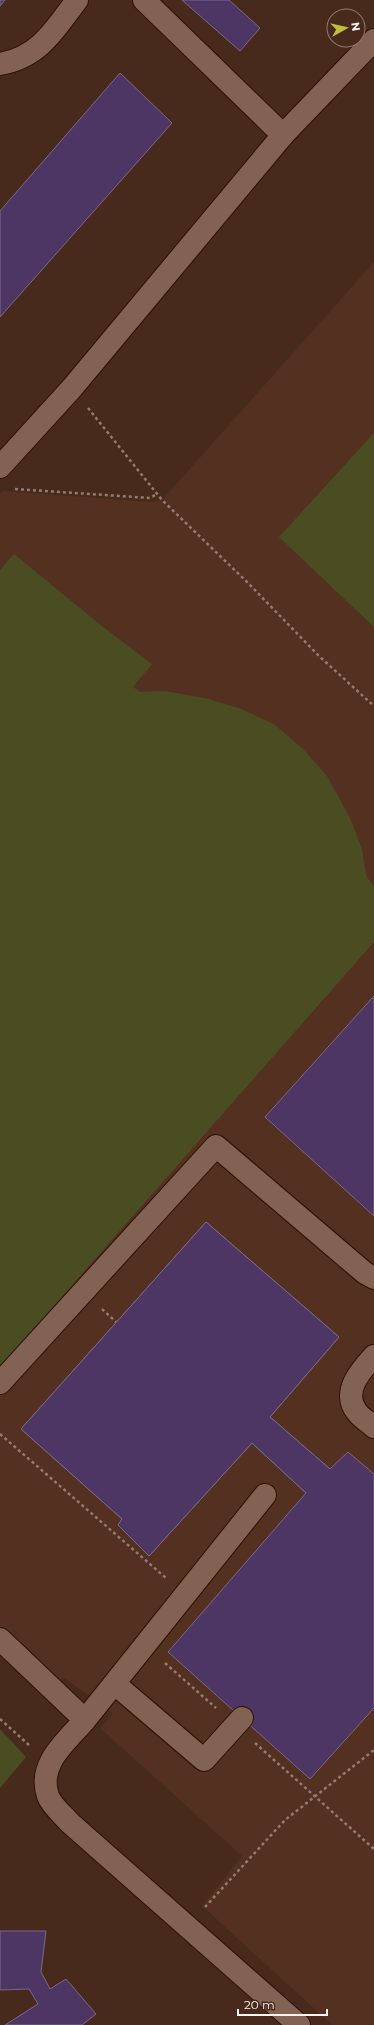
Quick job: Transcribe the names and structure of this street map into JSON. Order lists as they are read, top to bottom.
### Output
{
  "scale_bar": "20 m",
  "north": "right"
}
